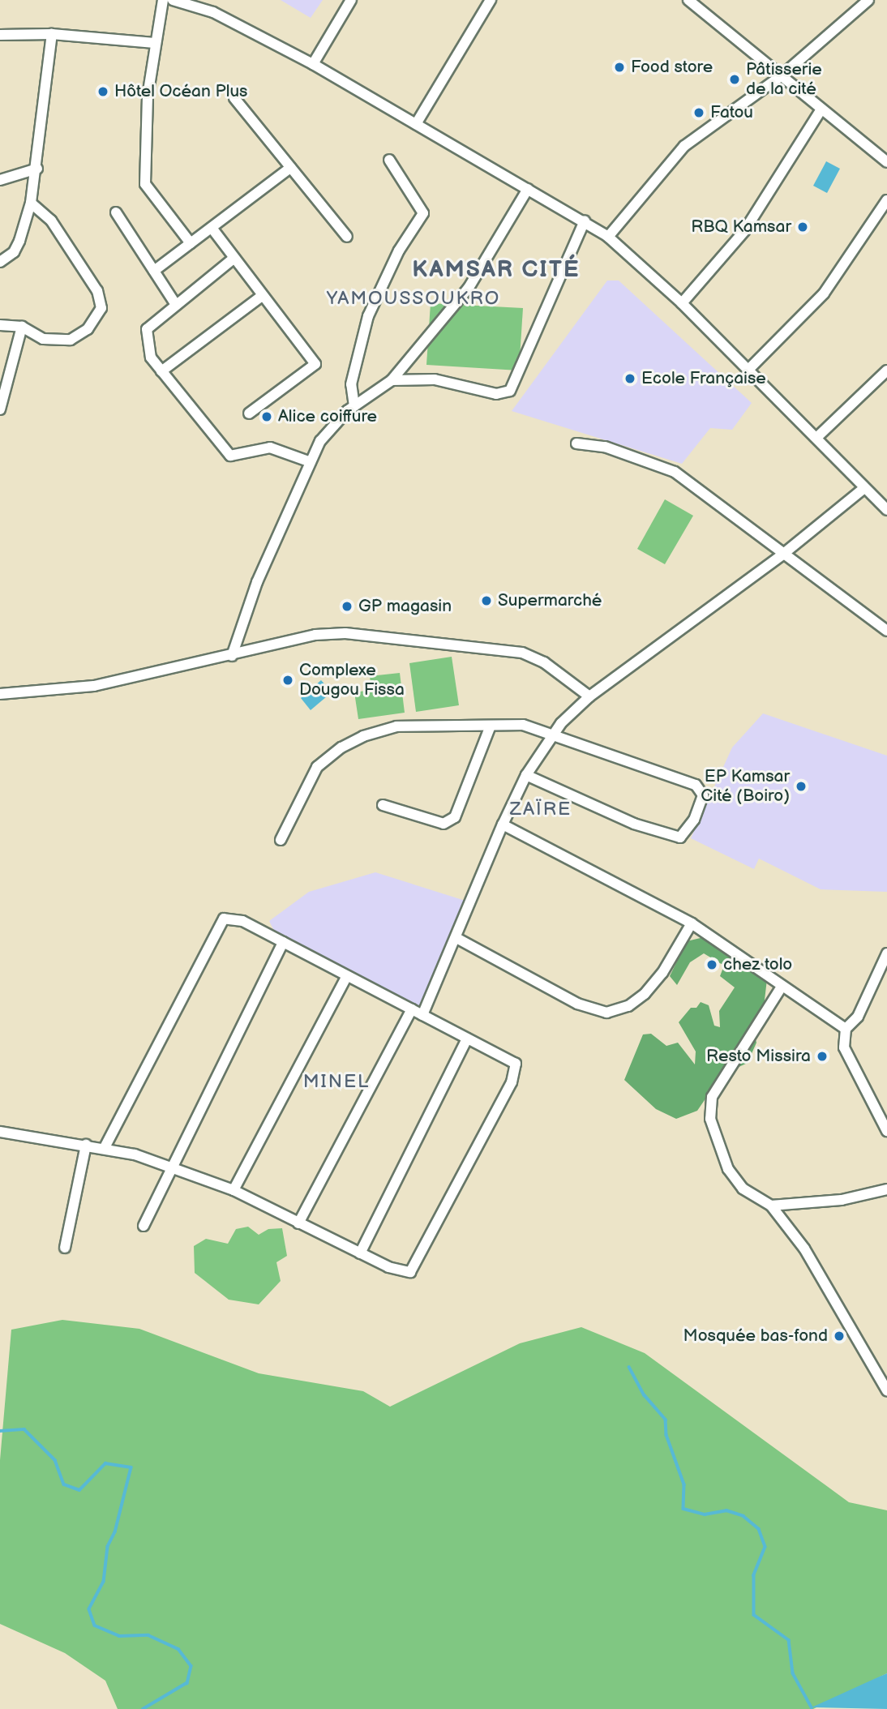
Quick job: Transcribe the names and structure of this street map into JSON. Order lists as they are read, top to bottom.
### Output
{
  "districts": [
    "KAMSAR CITÉ",
    "YAMOUSSOUKRO",
    "ZAÏRE",
    "MINEL"
  ],
  "places": [
    "Food store",
    "Pâtisserie de la cité",
    "Hôtel Océan Plus",
    "Fatou",
    "RBQ Kamsar",
    "Ecole Française",
    "Alice coiffure",
    "Supermarché",
    "GP magasin",
    "Complexe Dougou Fissa",
    "EP Kamsar Cité (Boiro)",
    "chez tolo",
    "Resto Missira",
    "Mosquée bas-fond"
  ]
}
